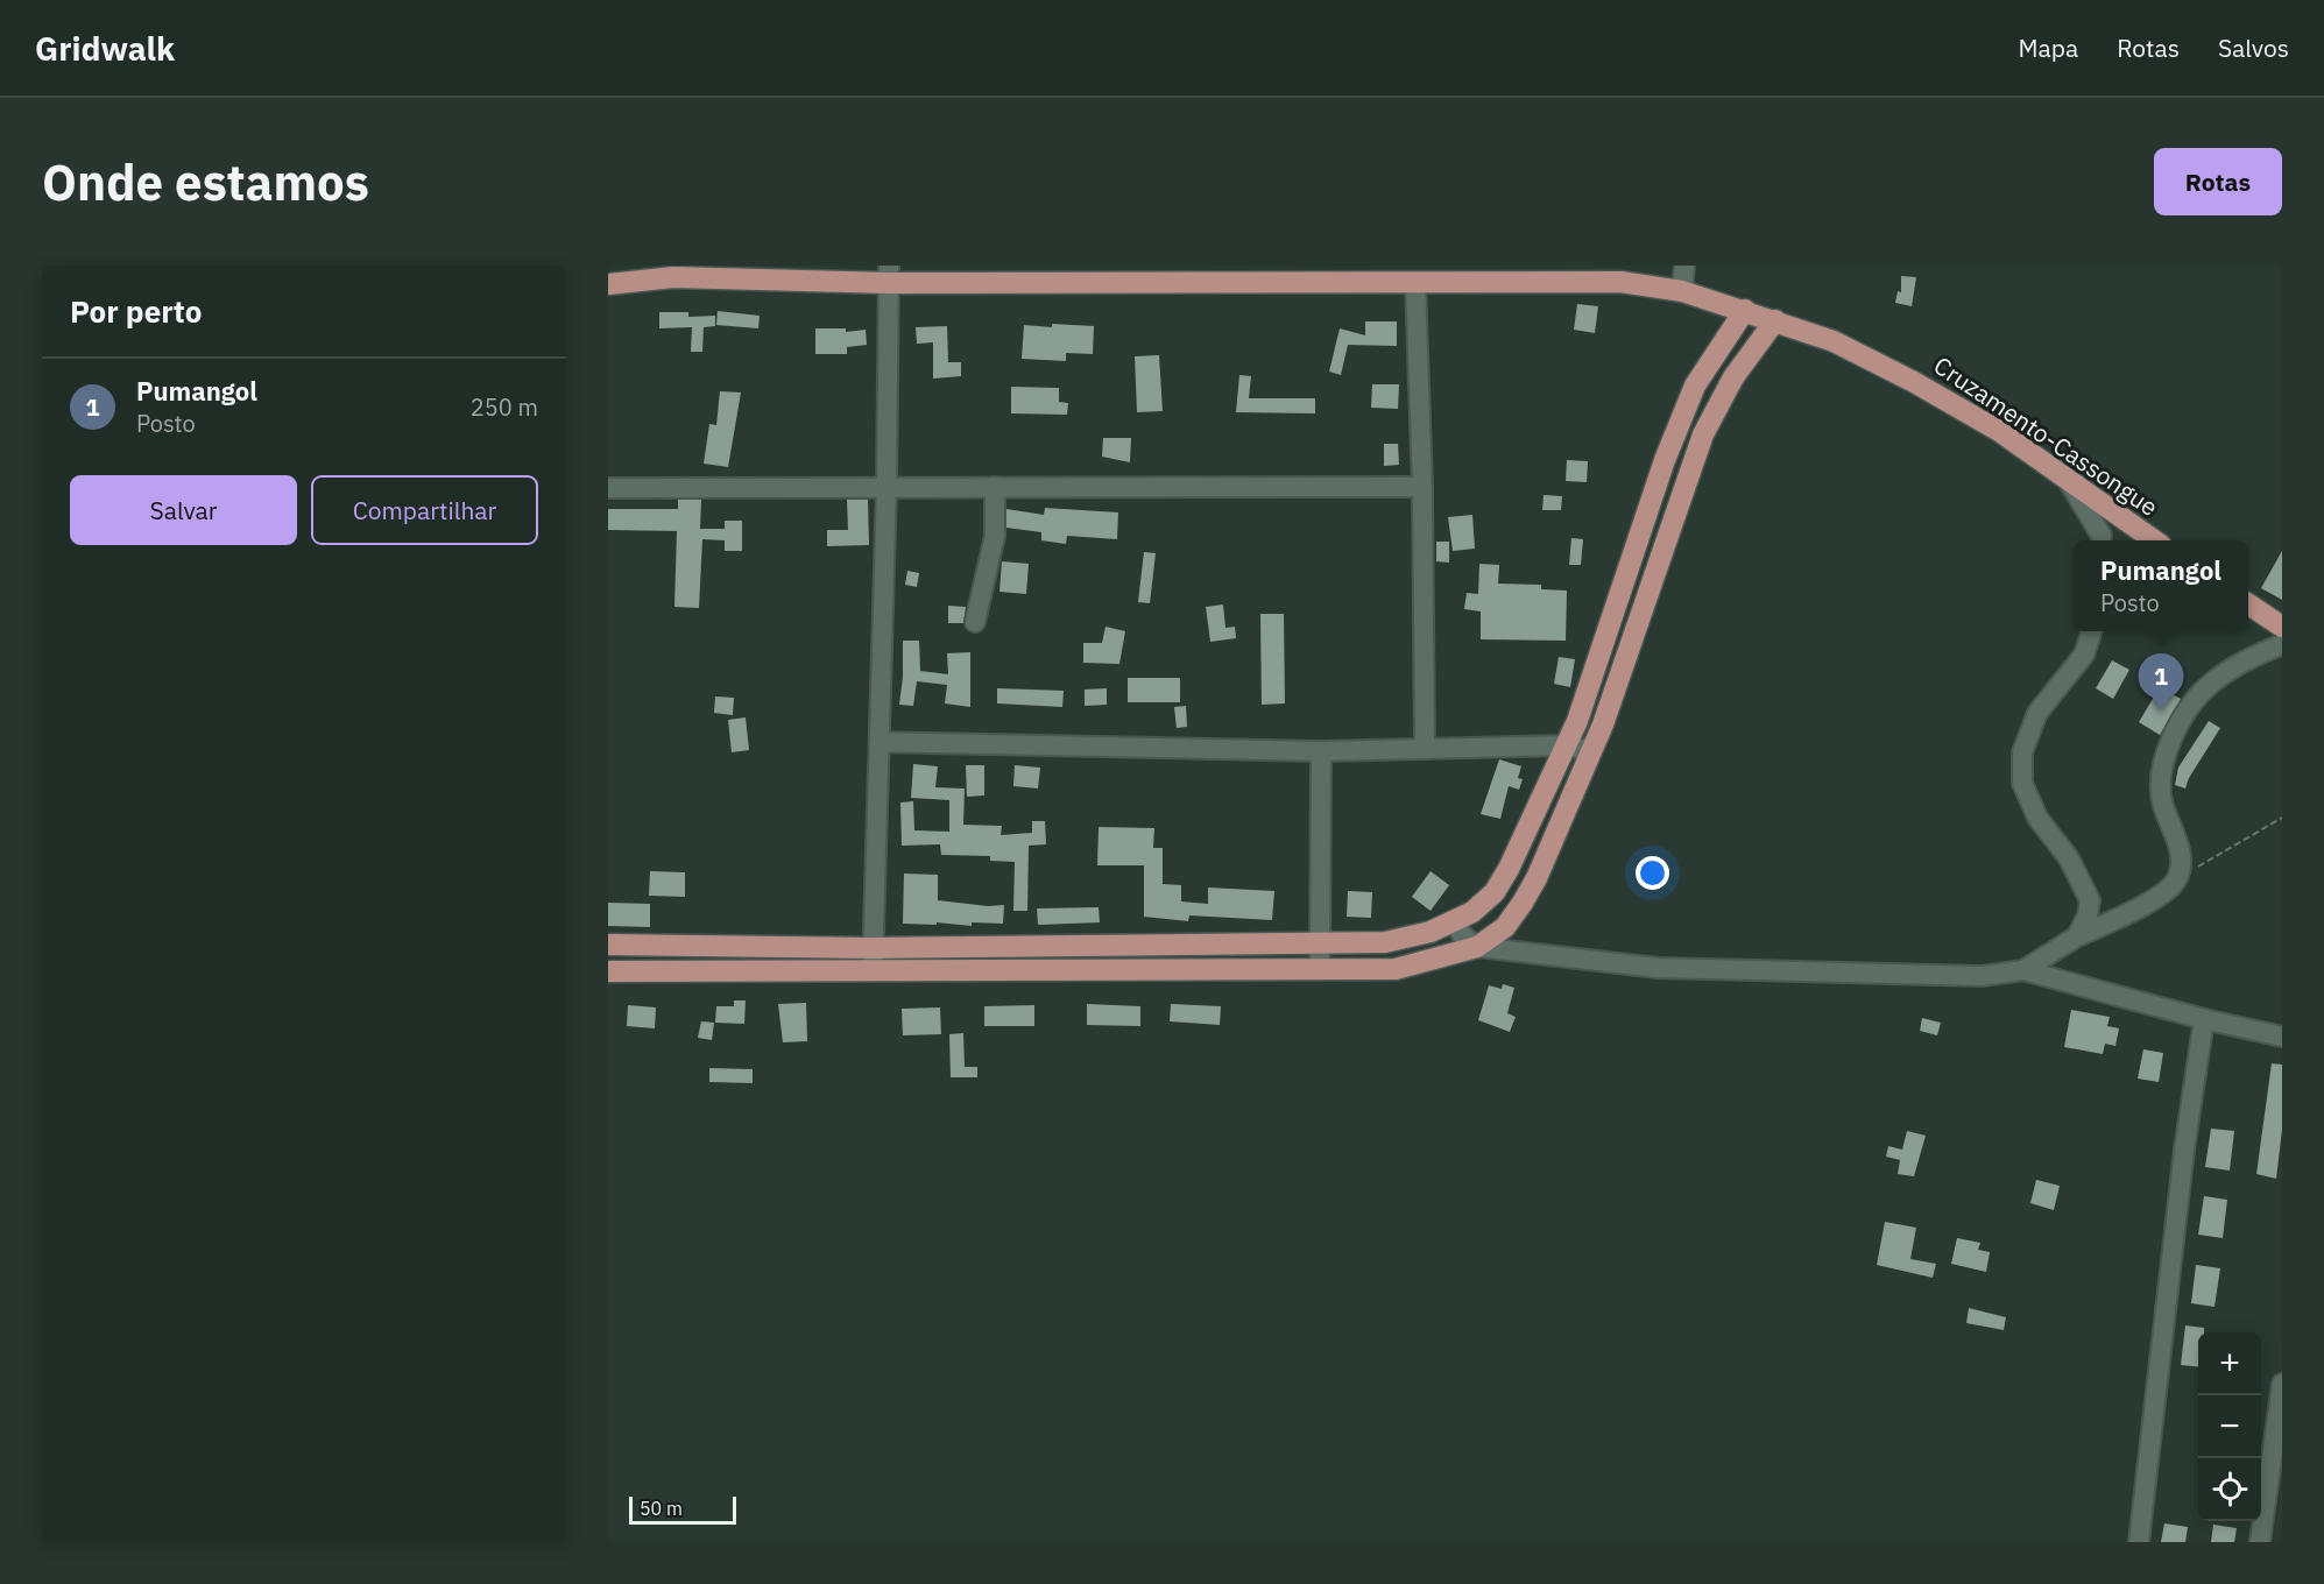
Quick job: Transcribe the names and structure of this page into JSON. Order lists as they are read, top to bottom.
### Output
{
  "streets": {
    "main road": ["Cruzamento-Cassongue"]
  },
  "scale_bar": "50 m",
  "page": {
    "header": "Gridwalk",
    "nav": ["Mapa", "Rotas", "Salvos"],
    "buttons": [
      "Rotas",
      ["Salvar", "Compartilhar"]
    ],
    "title": "Onde estamos",
    "heading": "Por perto",
    "list": [
      {
        "mark": "1",
        "name": "Pumangol",
        "note": "Posto",
        "value": "250 m"
      }
    ],
    "popup": ["Pumangol", "Posto"],
    "pins": "1",
    "map_buttons": ["+", "−"],
    "scale": "50 m"
  }
}
